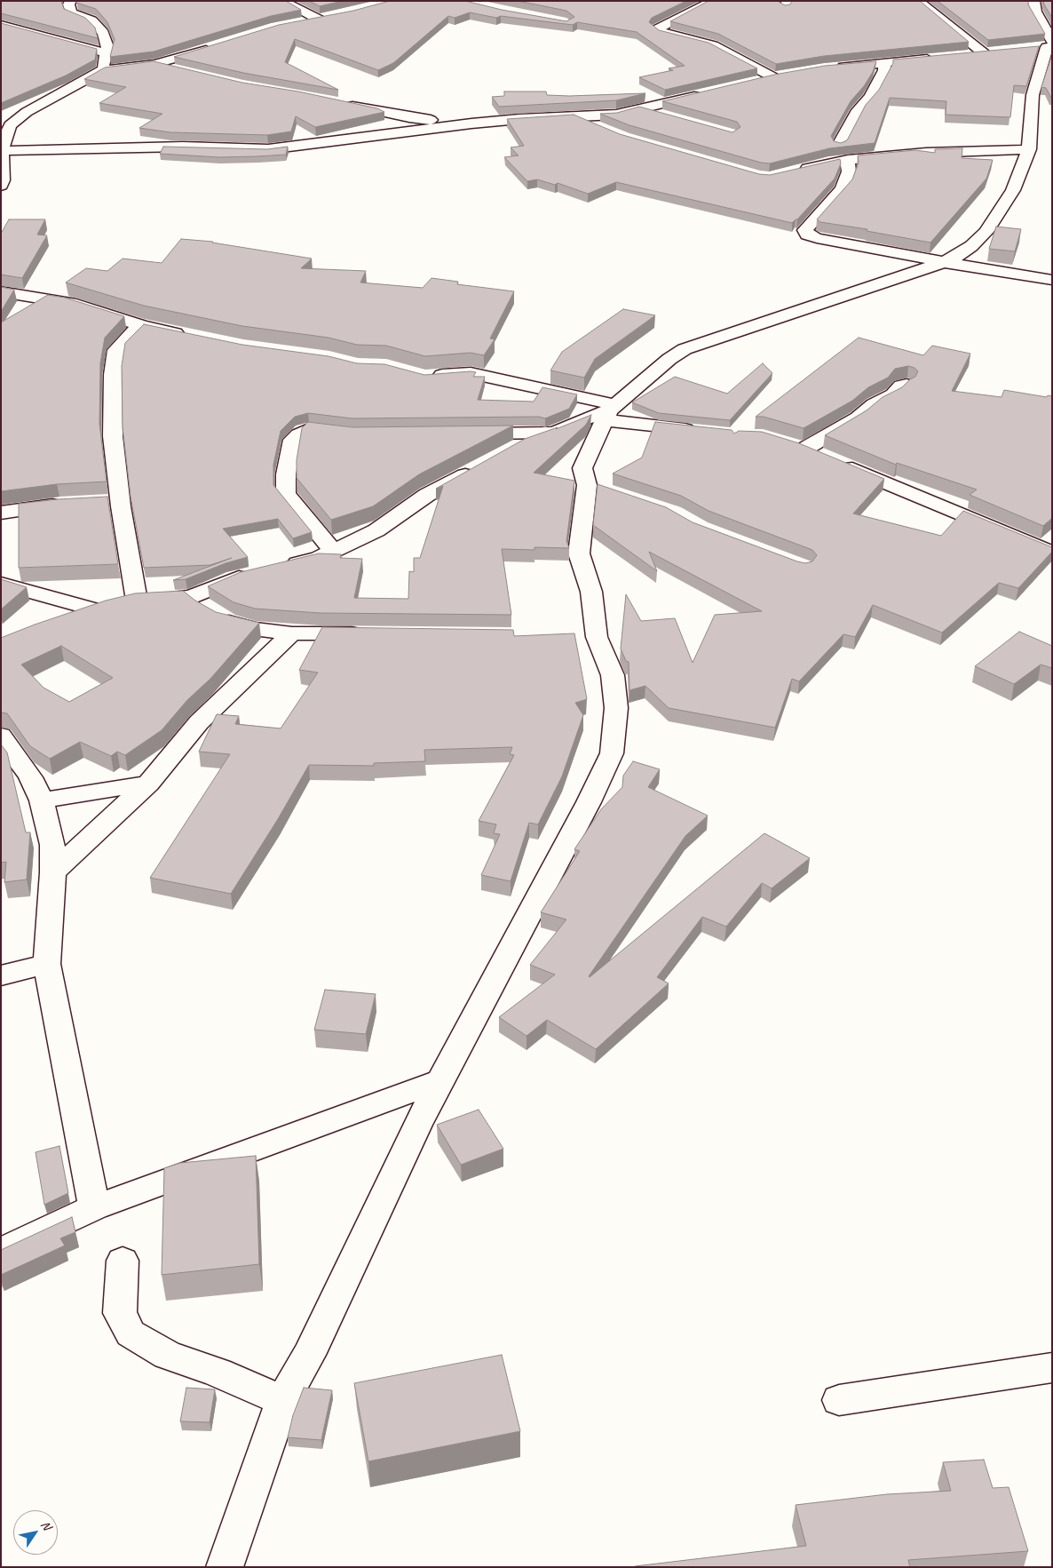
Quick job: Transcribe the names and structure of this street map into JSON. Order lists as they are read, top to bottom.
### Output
{
  "north": "top right"
}
